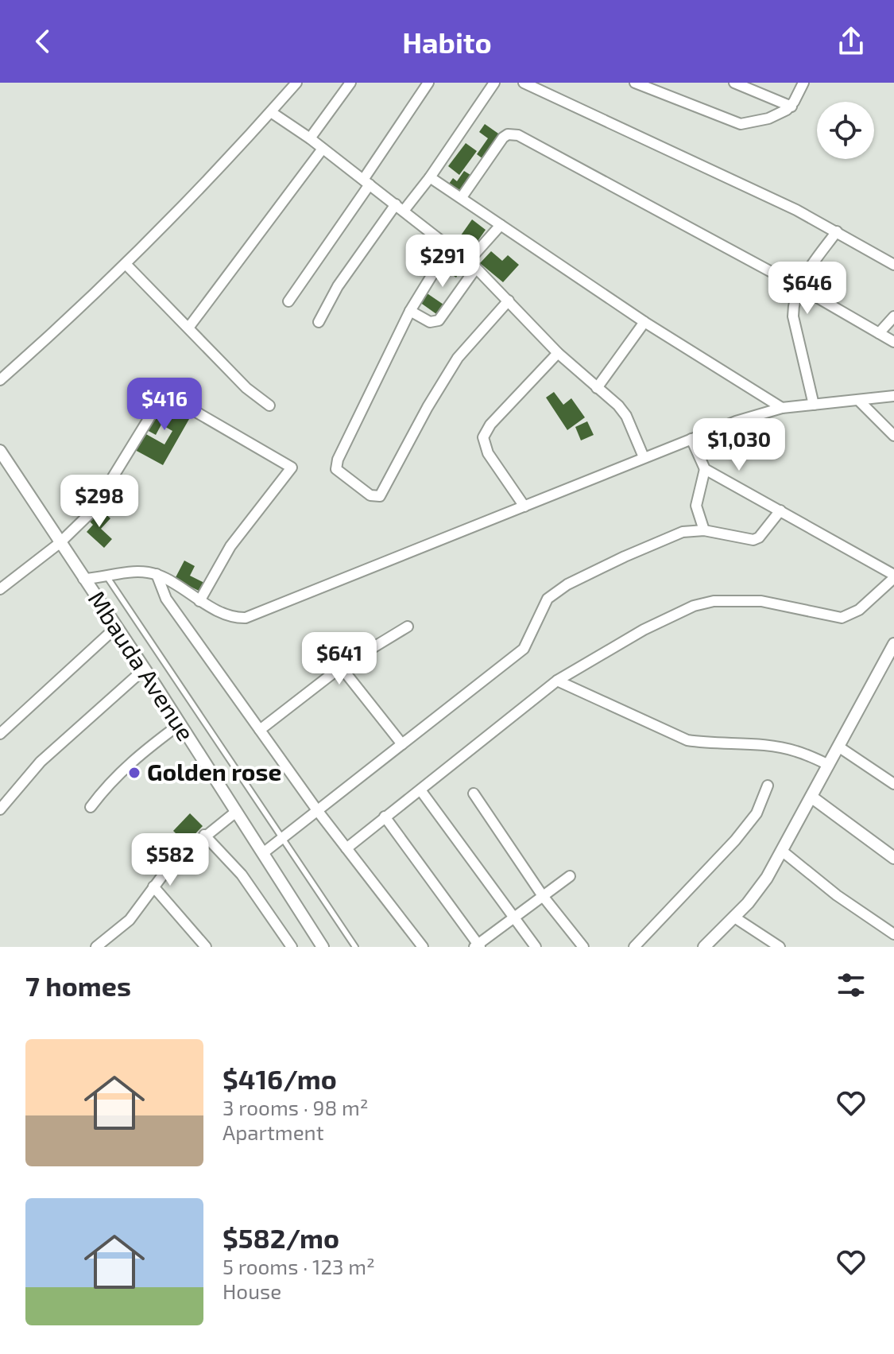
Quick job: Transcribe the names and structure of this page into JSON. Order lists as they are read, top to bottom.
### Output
{
  "streets": {
    "street": ["Mbauda Avenue"]
  },
  "places": ["Golden rose"],
  "page": {
    "header": "Habito",
    "price": [
      "$291",
      "$646",
      "$416",
      "$1,030",
      "$298",
      "$641",
      "$582"
    ],
    "heading": "7 homes",
    "list": [
      {
        "name": "$416/mo",
        "note": "3 rooms · 98 m² · Apartment"
      },
      {
        "name": "$582/mo",
        "note": "5 rooms · 123 m² · House"
      }
    ]
  }
}
